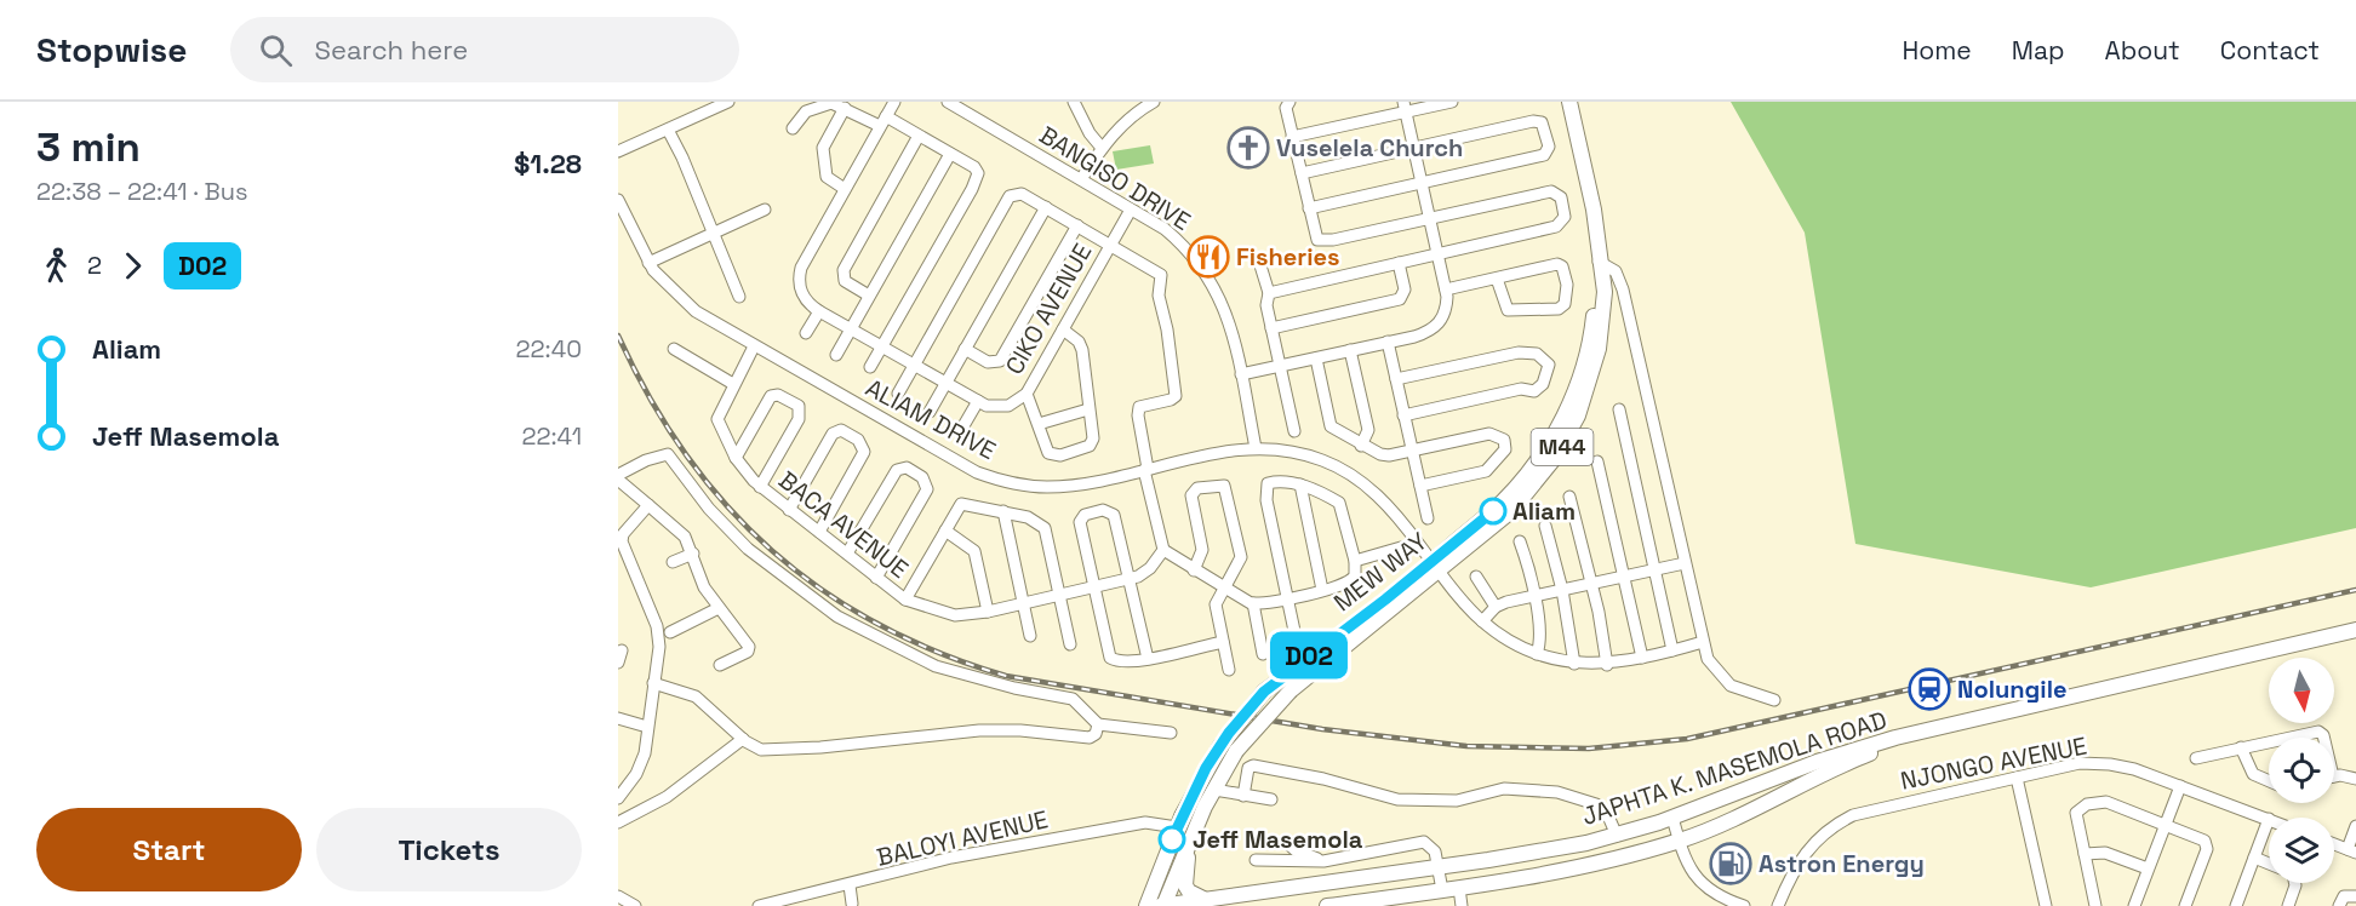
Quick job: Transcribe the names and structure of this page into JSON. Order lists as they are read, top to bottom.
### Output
{
  "streets": {
    "main road": ["M44", "MEW WAY", "JAPHTA K. MASEMOLA ROAD"],
    "street": [
      "BANGISO DRIVE",
      "CIKO AVENUE",
      "ALIAM DRIVE",
      "BACA AVENUE",
      "NJONGO AVENUE",
      "BALOYI AVENUE"
    ]
  },
  "crossings": [
    ["BANGISO DRIVE", "CIKO AVENUE"],
    ["BANGISO DRIVE", "ALIAM DRIVE"],
    ["CIKO AVENUE", "ALIAM DRIVE"],
    ["ALIAM DRIVE", "BACA AVENUE"],
    ["ALIAM DRIVE", "MEW WAY"],
    ["MEW WAY", "JAPHTA K. MASEMOLA ROAD"],
    ["MEW WAY", "BALOYI AVENUE"]
  ],
  "places": {
    "church": ["Vuselela Church"],
    "restaurant": ["Fisheries"],
    "other": ["Aliam", "Jeff Masemola"],
    "station": ["Nolungile"],
    "fuel station": ["Astron Energy"]
  },
  "lines": ["bus line D02"],
  "north": "bottom",
  "page": {
    "header": "Stopwise",
    "search": "Search here",
    "nav": [
      "Home",
      "Map",
      "About",
      "Contact"
    ],
    "heading": ["3 min", "22:38 – 22:41 · Bus", "$1.28"],
    "on_map": "D02",
    "legs": ["2", "D02"],
    "list": [
      {
        "name": "Aliam",
        "value": "22:40"
      },
      {
        "name": "Jeff Masemola",
        "value": "22:41"
      }
    ],
    "buttons": ["Start", "Tickets"]
  }
}
